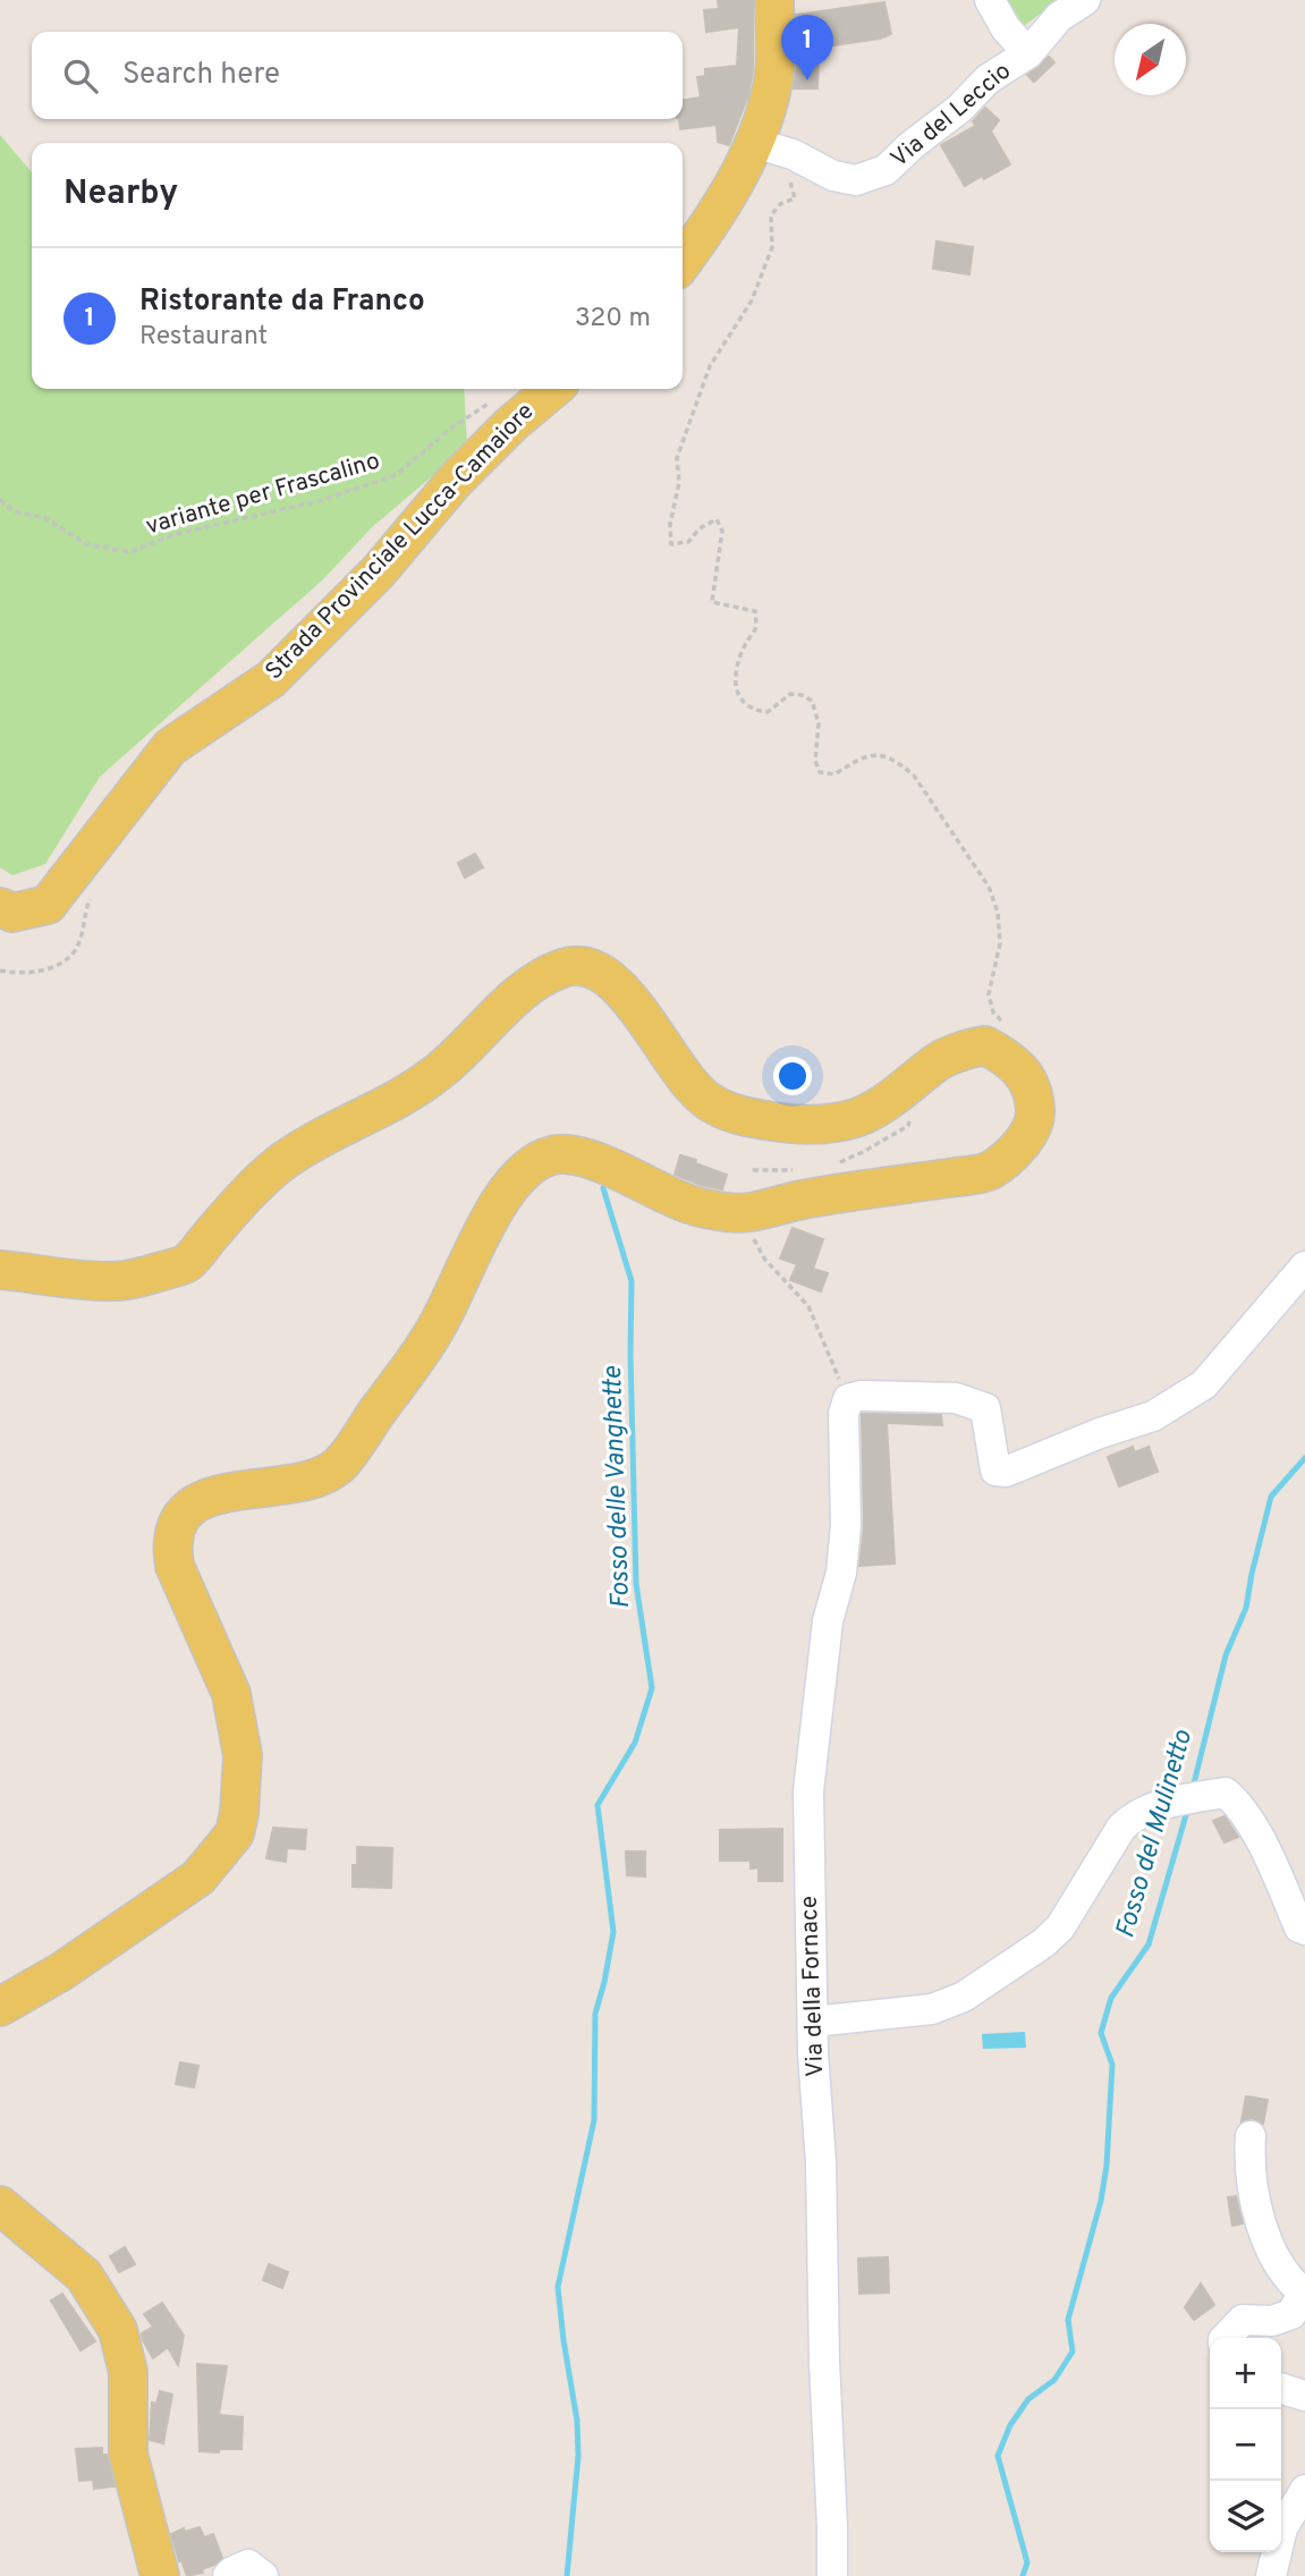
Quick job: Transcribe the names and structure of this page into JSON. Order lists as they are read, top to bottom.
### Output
{
  "streets": {
    "main road": ["Strada Provinciale Lucca-Camaiore"],
    "street": ["Via del Leccio", "Via della Fornace"],
    "path": ["variante per Frascalino"]
  },
  "water": ["Fosso delle Vanghette", "Fosso del Mulinetto"],
  "north": "bottom left",
  "page": {
    "pins": "1",
    "search": "Search here",
    "heading": "Nearby",
    "list": [
      {
        "mark": "1",
        "name": "Ristorante da Franco",
        "note": "Restaurant",
        "value": "320 m"
      }
    ],
    "map_buttons": ["+", "−"]
  }
}
